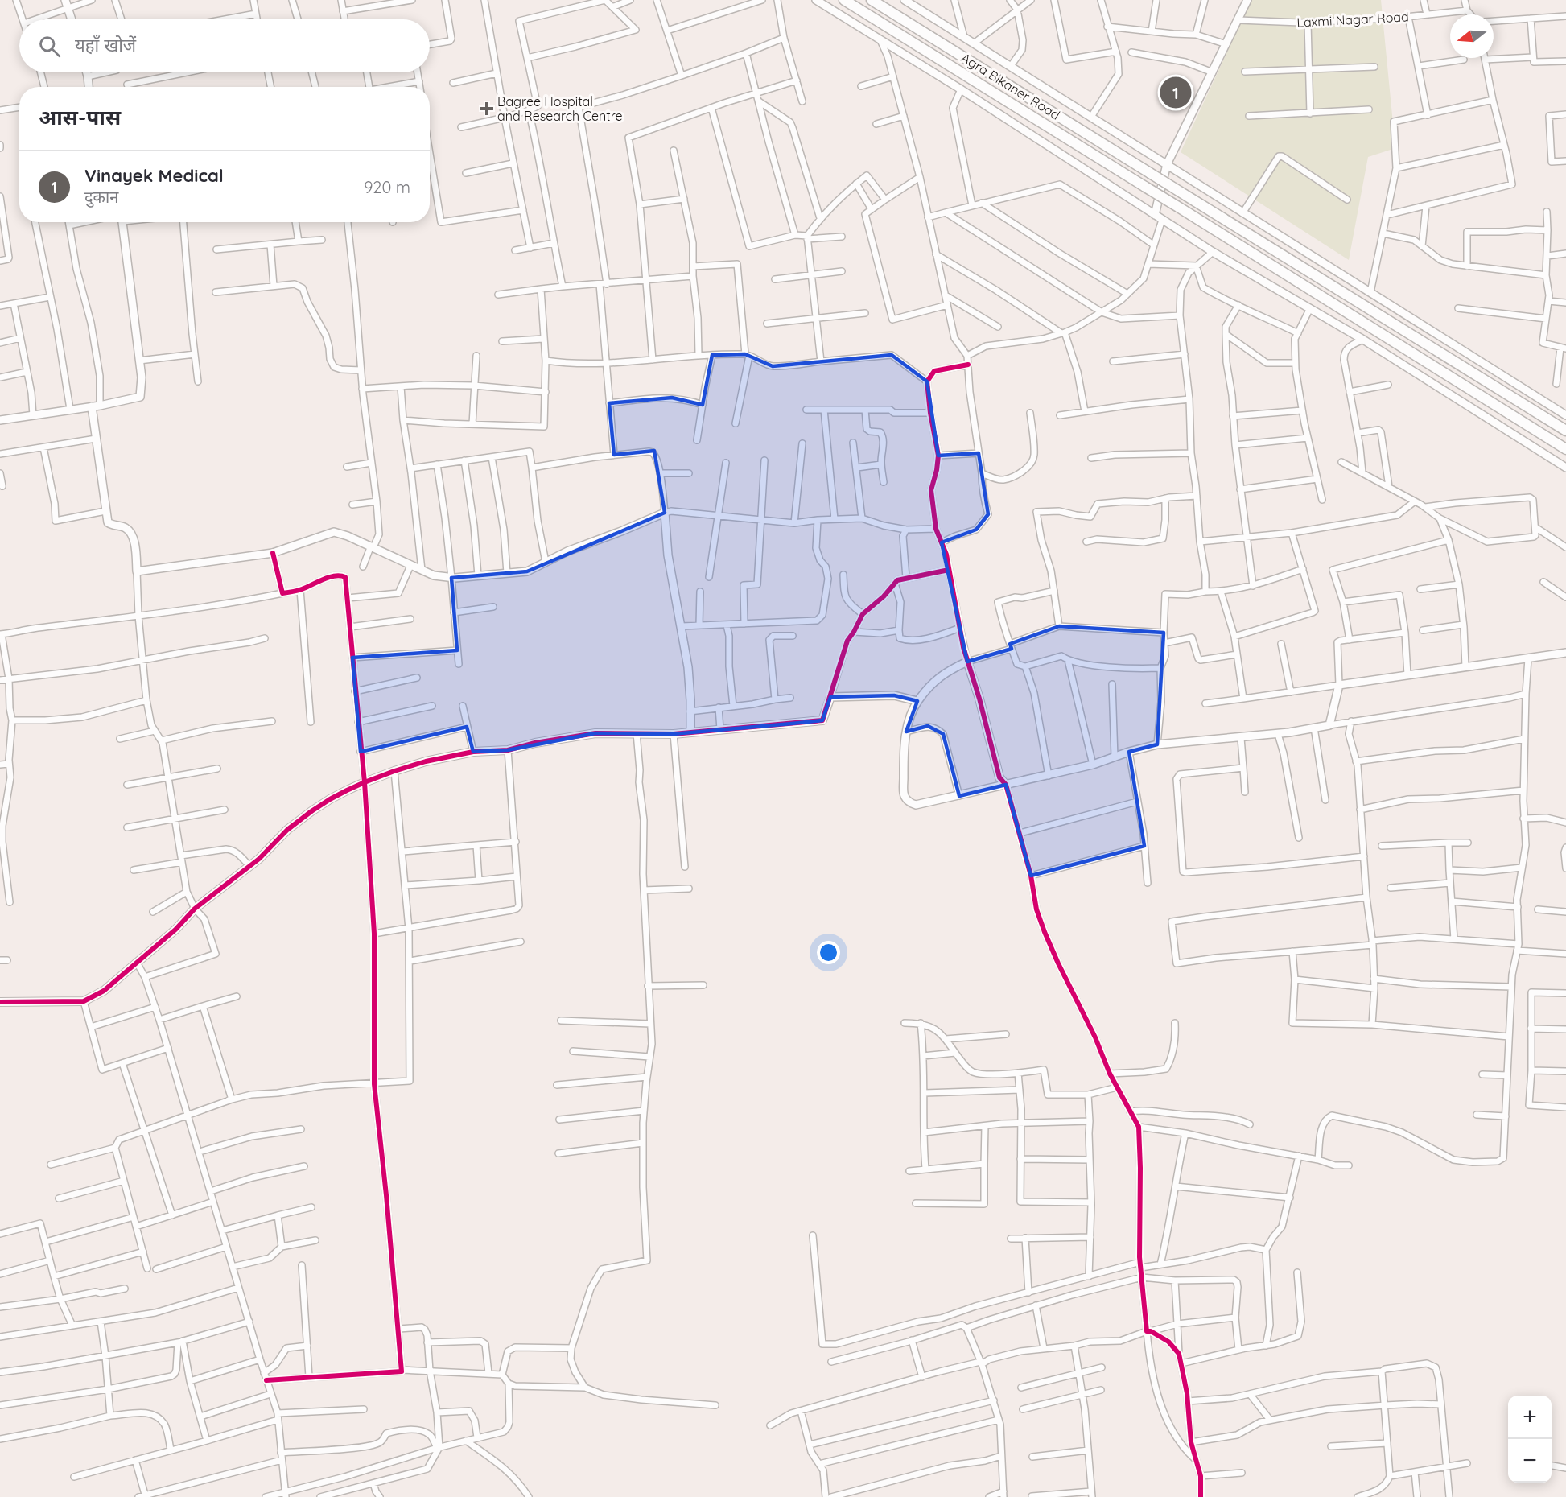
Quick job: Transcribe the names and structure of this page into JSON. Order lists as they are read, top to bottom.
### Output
{
  "streets": {
    "highway": ["Agra Bikaner Road"],
    "street": ["Laxmi Nagar Road"]
  },
  "places": {
    "health": ["Bagree Hospital and Research Centre"]
  },
  "north": "left",
  "page": {
    "search": "यहाँ खोजें",
    "pins": "1",
    "heading": "आस-पास",
    "list": [
      {
        "mark": "1",
        "name": "Vinayek Medical",
        "note": "दुकान",
        "value": "920 m"
      }
    ],
    "map_buttons": ["+", "−"]
  }
}
